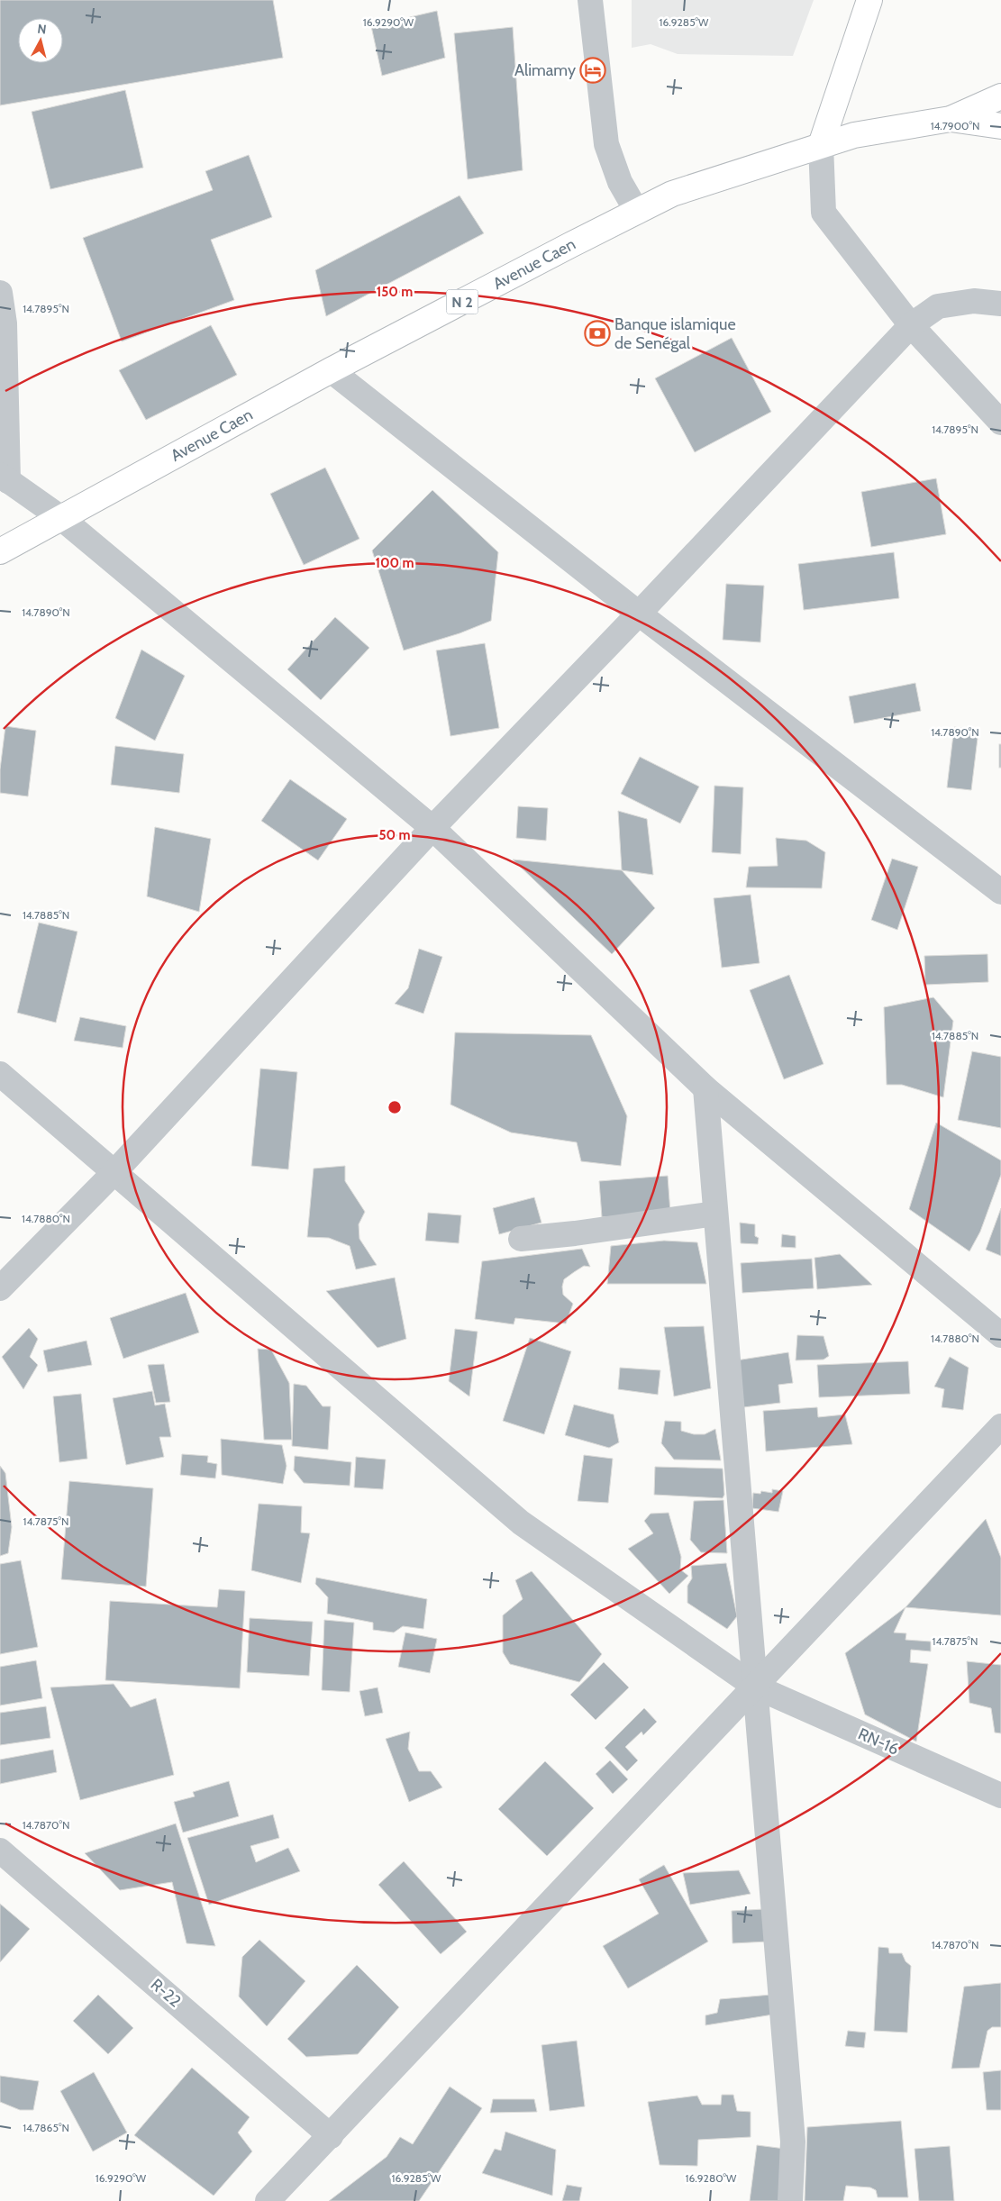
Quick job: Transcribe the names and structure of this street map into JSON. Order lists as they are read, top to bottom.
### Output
{
  "streets": {
    "main road": ["Avenue Caen", "N 2"],
    "street": ["RN-16", "R-22"]
  },
  "places": {
    "hotel": ["Alimamy"],
    "bank": ["Banque islamique de Senégal"]
  },
  "north": "top",
  "coordinates": [
    "16.9290°W",
    "16.9285°W",
    "14.7900°N",
    "14.7895°N",
    "14.7890°N",
    "14.7885°N",
    "14.7880°N",
    "14.7875°N",
    "14.7870°N",
    "14.7865°N",
    "16.9280°W"
  ],
  "rings": ["150 m", "100 m", "50 m"]
}
